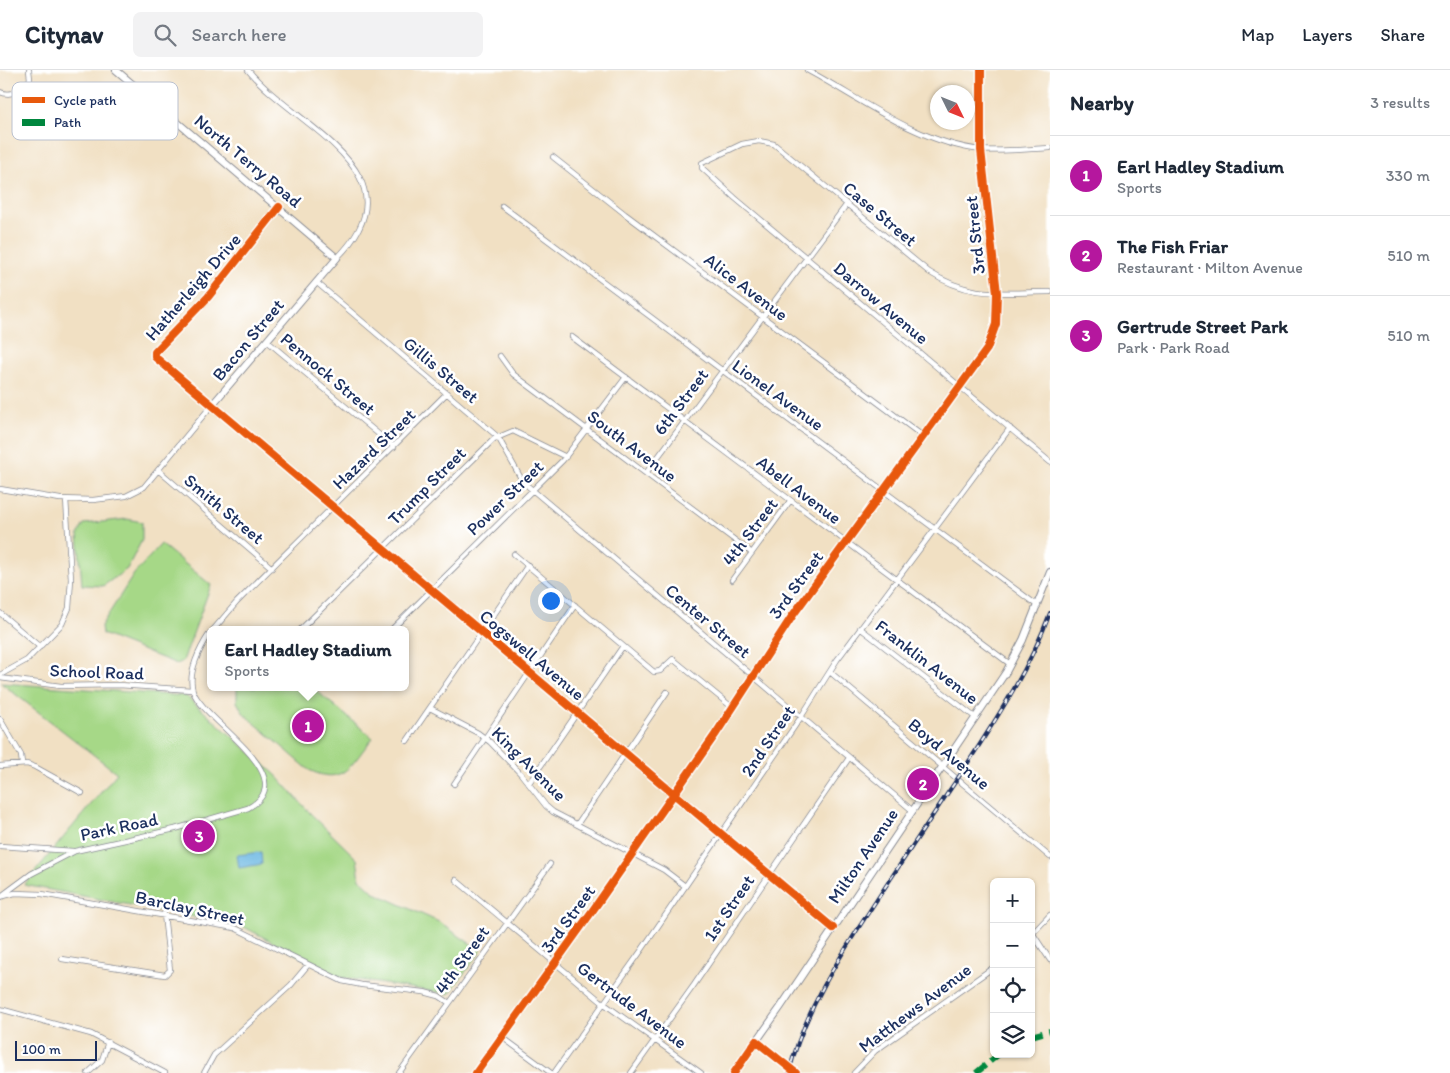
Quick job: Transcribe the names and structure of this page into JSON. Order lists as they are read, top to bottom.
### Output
{
  "streets": {
    "street": [
      "North Terry Road",
      "Case Street",
      "3rd Street",
      "Hatherleigh Drive",
      "Alice Avenue",
      "Darrow Avenue",
      "Bacon Street",
      "Gillis Street",
      "Pennock Street",
      "Lionel Avenue",
      "6th Street",
      "South Avenue",
      "Hazard Street",
      "Trump Street",
      "Abell Avenue",
      "Power Street",
      "Smith Street",
      "4th Street",
      "Center Street",
      "Cogswell Avenue",
      "Franklin Avenue",
      "School Road",
      "2nd Street",
      "Boyd Avenue",
      "King Avenue",
      "Park Road",
      "Milton Avenue",
      "Barclay Street",
      "1st Street",
      "Gertrude Avenue",
      "Matthews Avenue"
    ]
  },
  "crossings": [
    ["North Terry Road", "Hatherleigh Drive"],
    ["North Terry Road", "Bacon Street"],
    ["Case Street", "3rd Street"],
    ["Case Street", "Darrow Avenue"],
    ["Case Street", "6th Street"],
    ["3rd Street", "Alice Avenue"],
    ["3rd Street", "Darrow Avenue"],
    ["3rd Street", "Lionel Avenue"],
    ["3rd Street", "Abell Avenue"],
    ["3rd Street", "Center Street"],
    ["3rd Street", "Cogswell Avenue"],
    ["3rd Street", "King Avenue"],
    ["3rd Street", "Gertrude Avenue"],
    ["Hatherleigh Drive", "Bacon Street"],
    ["Hatherleigh Drive", "Cogswell Avenue"],
    ["Alice Avenue", "6th Street"],
    ["Darrow Avenue", "6th Street"],
    ["Darrow Avenue", "2nd Street"],
    ["Bacon Street", "Gillis Street"],
    ["Bacon Street", "Pennock Street"],
    ["Bacon Street", "Smith Street"],
    ["Bacon Street", "Cogswell Avenue"],
    ["Gillis Street", "Hazard Street"],
    ["Gillis Street", "Trump Street"],
    ["Gillis Street", "Power Street"],
    ["Gillis Street", "Center Street"],
    ["Pennock Street", "Hazard Street"],
    ["Lionel Avenue", "6th Street"],
    ["Lionel Avenue", "2nd Street"],
    ["Lionel Avenue", "Milton Avenue"],
    ["6th Street", "South Avenue"],
    ["6th Street", "Abell Avenue"],
    ["South Avenue", "Power Street"],
    ["South Avenue", "4th Street"],
    ["Hazard Street", "Smith Street"],
    ["Hazard Street", "Cogswell Avenue"],
    ["Trump Street", "Cogswell Avenue"],
    ["Abell Avenue", "Power Street"],
    ["Abell Avenue", "4th Street"],
    ["Abell Avenue", "2nd Street"],
    ["Abell Avenue", "Milton Avenue"],
    ["Power Street", "Center Street"],
    ["Power Street", "Cogswell Avenue"],
    ["4th Street", "Barclay Street"],
    ["4th Street", "Gertrude Avenue"],
    ["Center Street", "2nd Street"],
    ["Center Street", "Milton Avenue"],
    ["Center Street", "1st Street"],
    ["Cogswell Avenue", "2nd Street"],
    ["Cogswell Avenue", "Milton Avenue"],
    ["Cogswell Avenue", "1st Street"],
    ["Franklin Avenue", "2nd Street"],
    ["Franklin Avenue", "Milton Avenue"],
    ["School Road", "Park Road"],
    ["2nd Street", "Boyd Avenue"],
    ["2nd Street", "King Avenue"],
    ["2nd Street", "Gertrude Avenue"],
    ["Boyd Avenue", "Milton Avenue"],
    ["Park Road", "Barclay Street"],
    ["1st Street", "Gertrude Avenue"]
  ],
  "legend": ["Cycle path", "Path"],
  "scale_bar": "100 m",
  "north": "bottom right",
  "page": {
    "header": "Citynav",
    "search": "Search here",
    "nav": ["Map", "Layers", "Share"],
    "heading": ["Nearby", "3 results"],
    "list": [
      {
        "mark": "1",
        "name": "Earl Hadley Stadium",
        "note": "Sports",
        "value": "330 m"
      },
      {
        "mark": "2",
        "name": "The Fish Friar",
        "note": "Restaurant · Milton Avenue",
        "value": "510 m"
      },
      {
        "mark": "3",
        "name": "Gertrude Street Park",
        "note": "Park · Park Road",
        "value": "510 m"
      }
    ],
    "popup": ["Earl Hadley Stadium", "Sports"],
    "pins": ["1", "2", "3"],
    "map_buttons": ["+", "−"],
    "scale": "100 m"
  }
}
